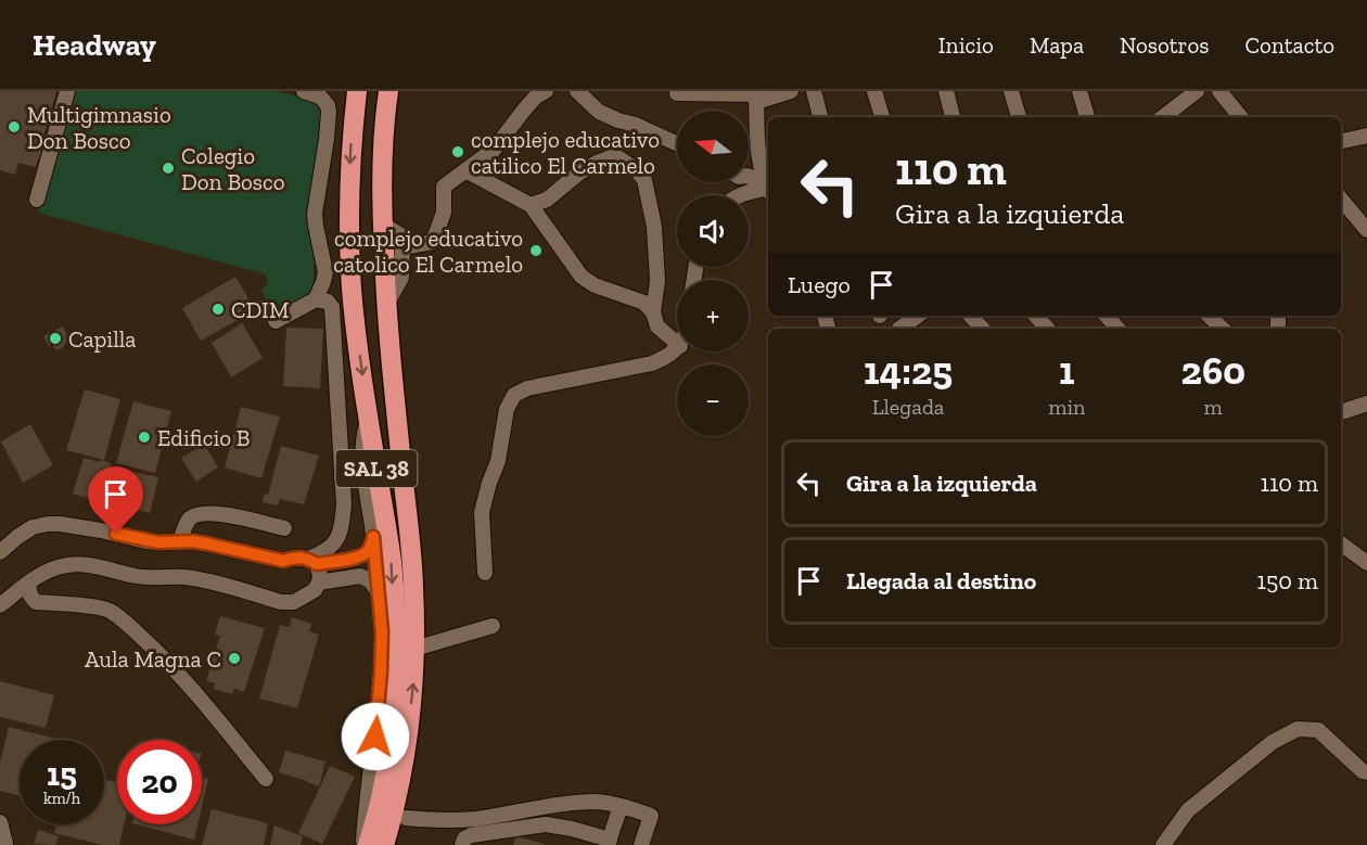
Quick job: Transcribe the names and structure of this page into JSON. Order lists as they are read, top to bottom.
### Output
{
  "streets": {
    "highway": ["SAL 38"]
  },
  "places": [
    "Multigimnasio Don Bosco",
    "complejo educativo catilico El Carmelo",
    "Colegio Don Bosco",
    "complejo educativo catolico El Carmelo",
    "CDIM",
    "Capilla",
    "Edificio B",
    "Aula Magna C"
  ],
  "north": "left",
  "page": {
    "header": "Headway",
    "nav": [
      "Inicio",
      "Mapa",
      "Nosotros",
      "Contacto"
    ],
    "map_buttons": ["+", "−"],
    "turn": ["110 m", "Gira a la izquierda"],
    "then": "Luego",
    "eta": [
      "14:25",
      "Llegada",
      "1",
      "min",
      "260",
      "m"
    ],
    "list": [
      {
        "name": "Gira a la izquierda",
        "value": "110 m"
      },
      {
        "name": "Llegada al destino",
        "value": "150 m"
      }
    ],
    "speed": "15 km/h",
    "limit": "20"
  }
}
